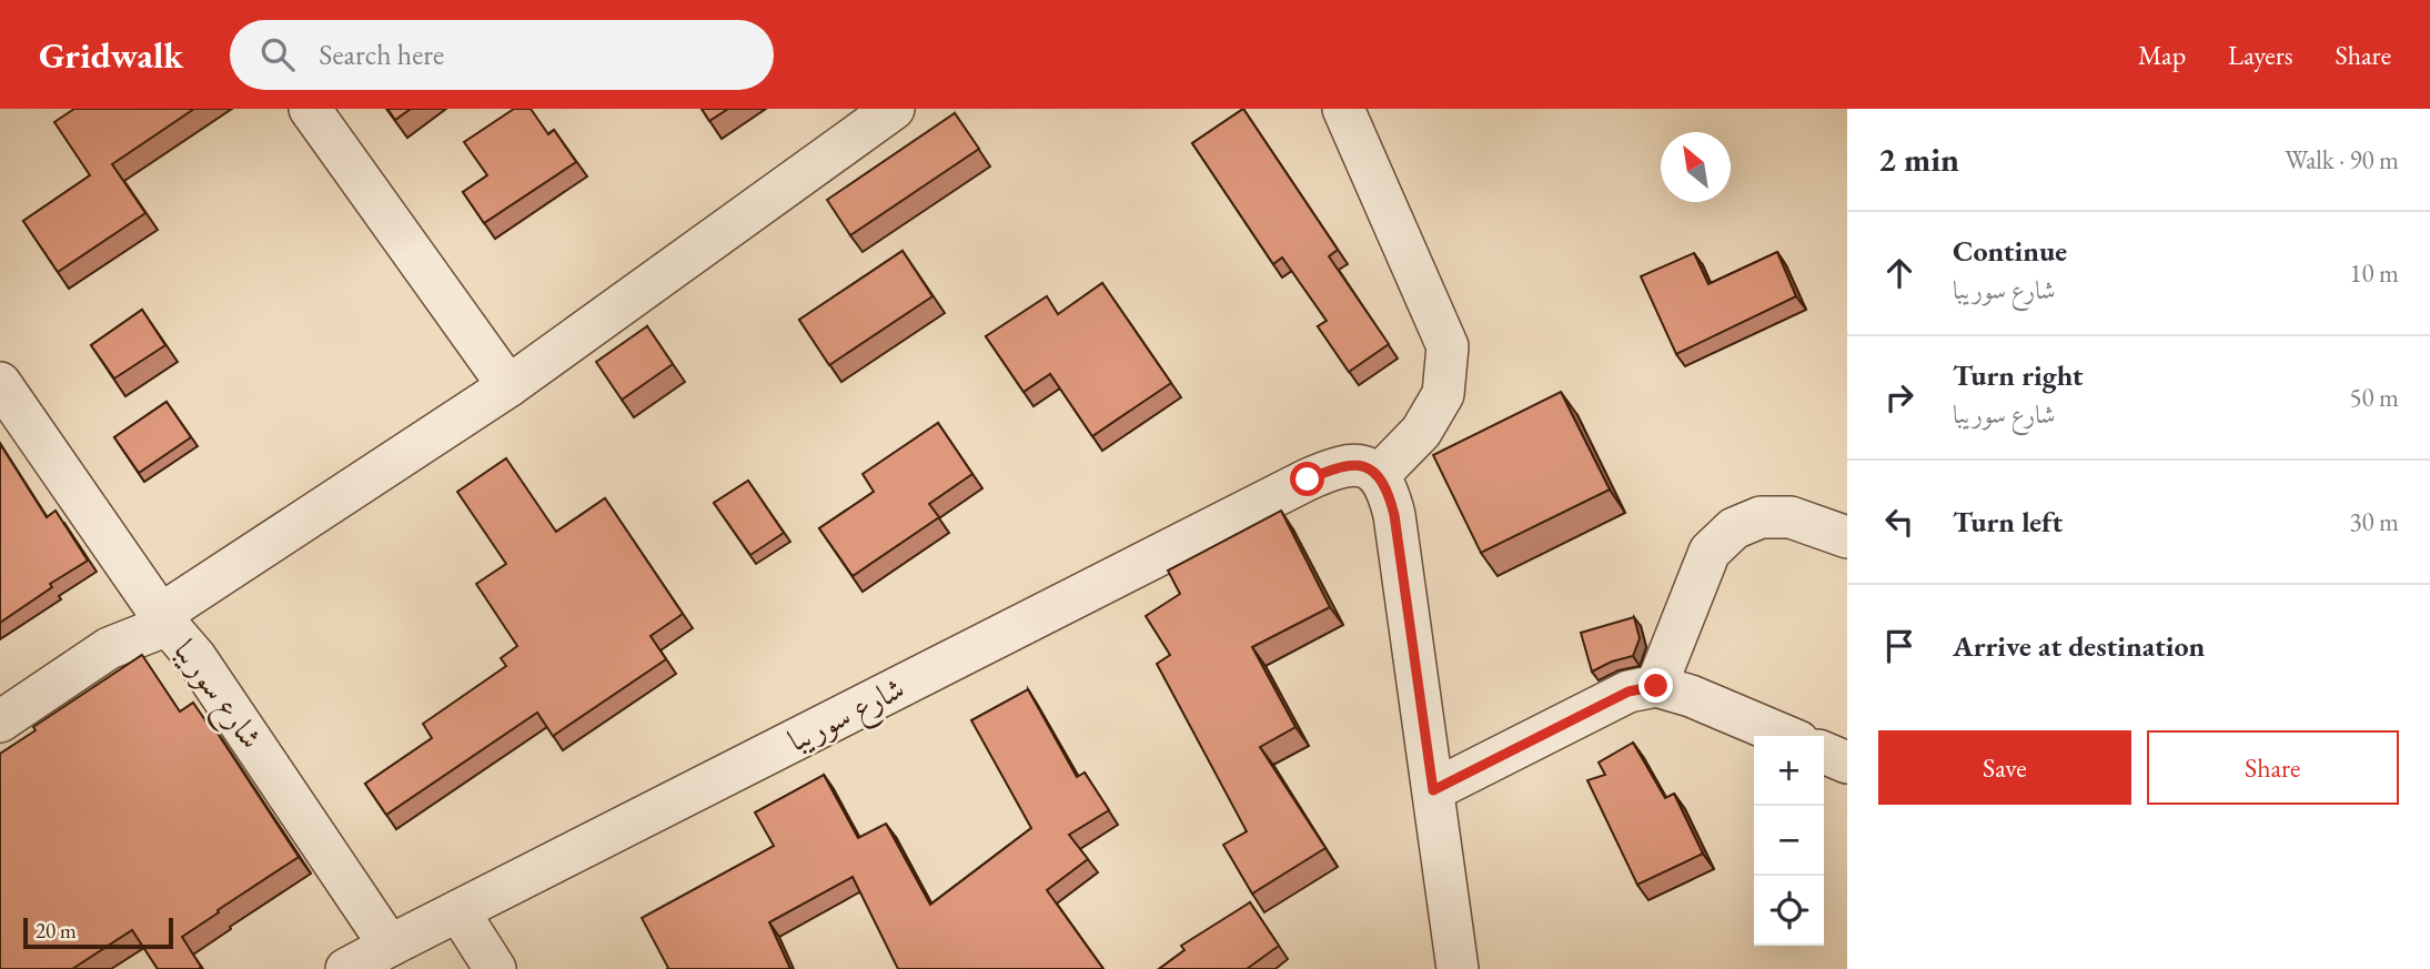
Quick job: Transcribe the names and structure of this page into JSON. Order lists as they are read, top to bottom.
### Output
{
  "streets": {
    "street": ["شارع سوريبا"]
  },
  "scale_bar": "20 m",
  "north": "top left",
  "page": {
    "header": "Gridwalk",
    "search": "Search here",
    "nav": ["Map", "Layers", "Share"],
    "heading": ["2 min", "Walk · 90 m"],
    "list": [
      ["Continue", "شارع سوريبا", "10 m"],
      ["Turn right", "شارع سوريبا", "50 m"],
      ["Turn left", "30 m"],
      "Arrive at destination"
    ],
    "buttons": ["Save", "Share"],
    "map_buttons": ["+", "−"],
    "scale": "20 m"
  }
}
